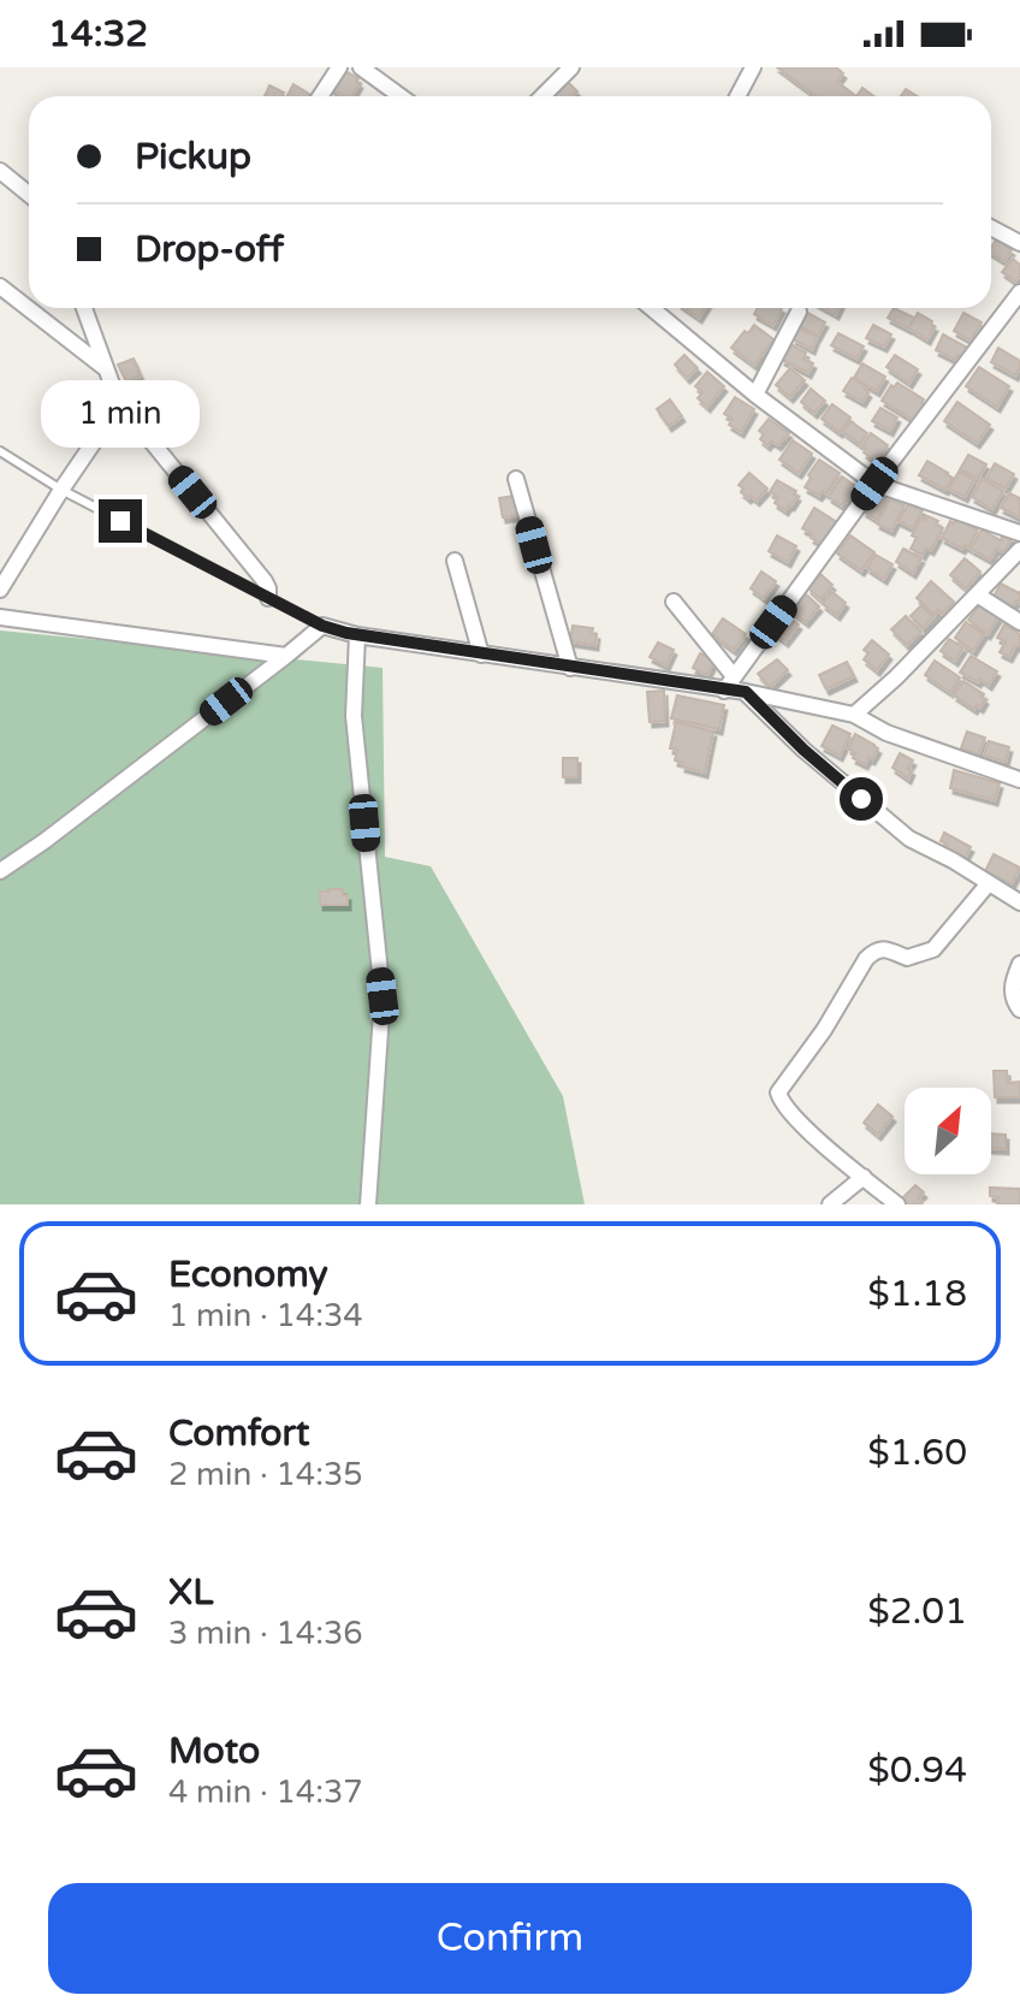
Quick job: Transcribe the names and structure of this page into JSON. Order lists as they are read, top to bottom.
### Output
{
  "north": "top right",
  "page": {
    "status": "14:32",
    "banner": ["Pickup", "Drop-off"],
    "bubble": "1 min",
    "list": [
      {
        "name": "Economy",
        "note": "1 min · 14:34",
        "value": "$1.18"
      },
      {
        "name": "Comfort",
        "note": "2 min · 14:35",
        "value": "$1.60"
      },
      {
        "name": "XL",
        "note": "3 min · 14:36",
        "value": "$2.01"
      },
      {
        "name": "Moto",
        "note": "4 min · 14:37",
        "value": "$0.94"
      }
    ],
    "buttons": "Confirm"
  }
}
